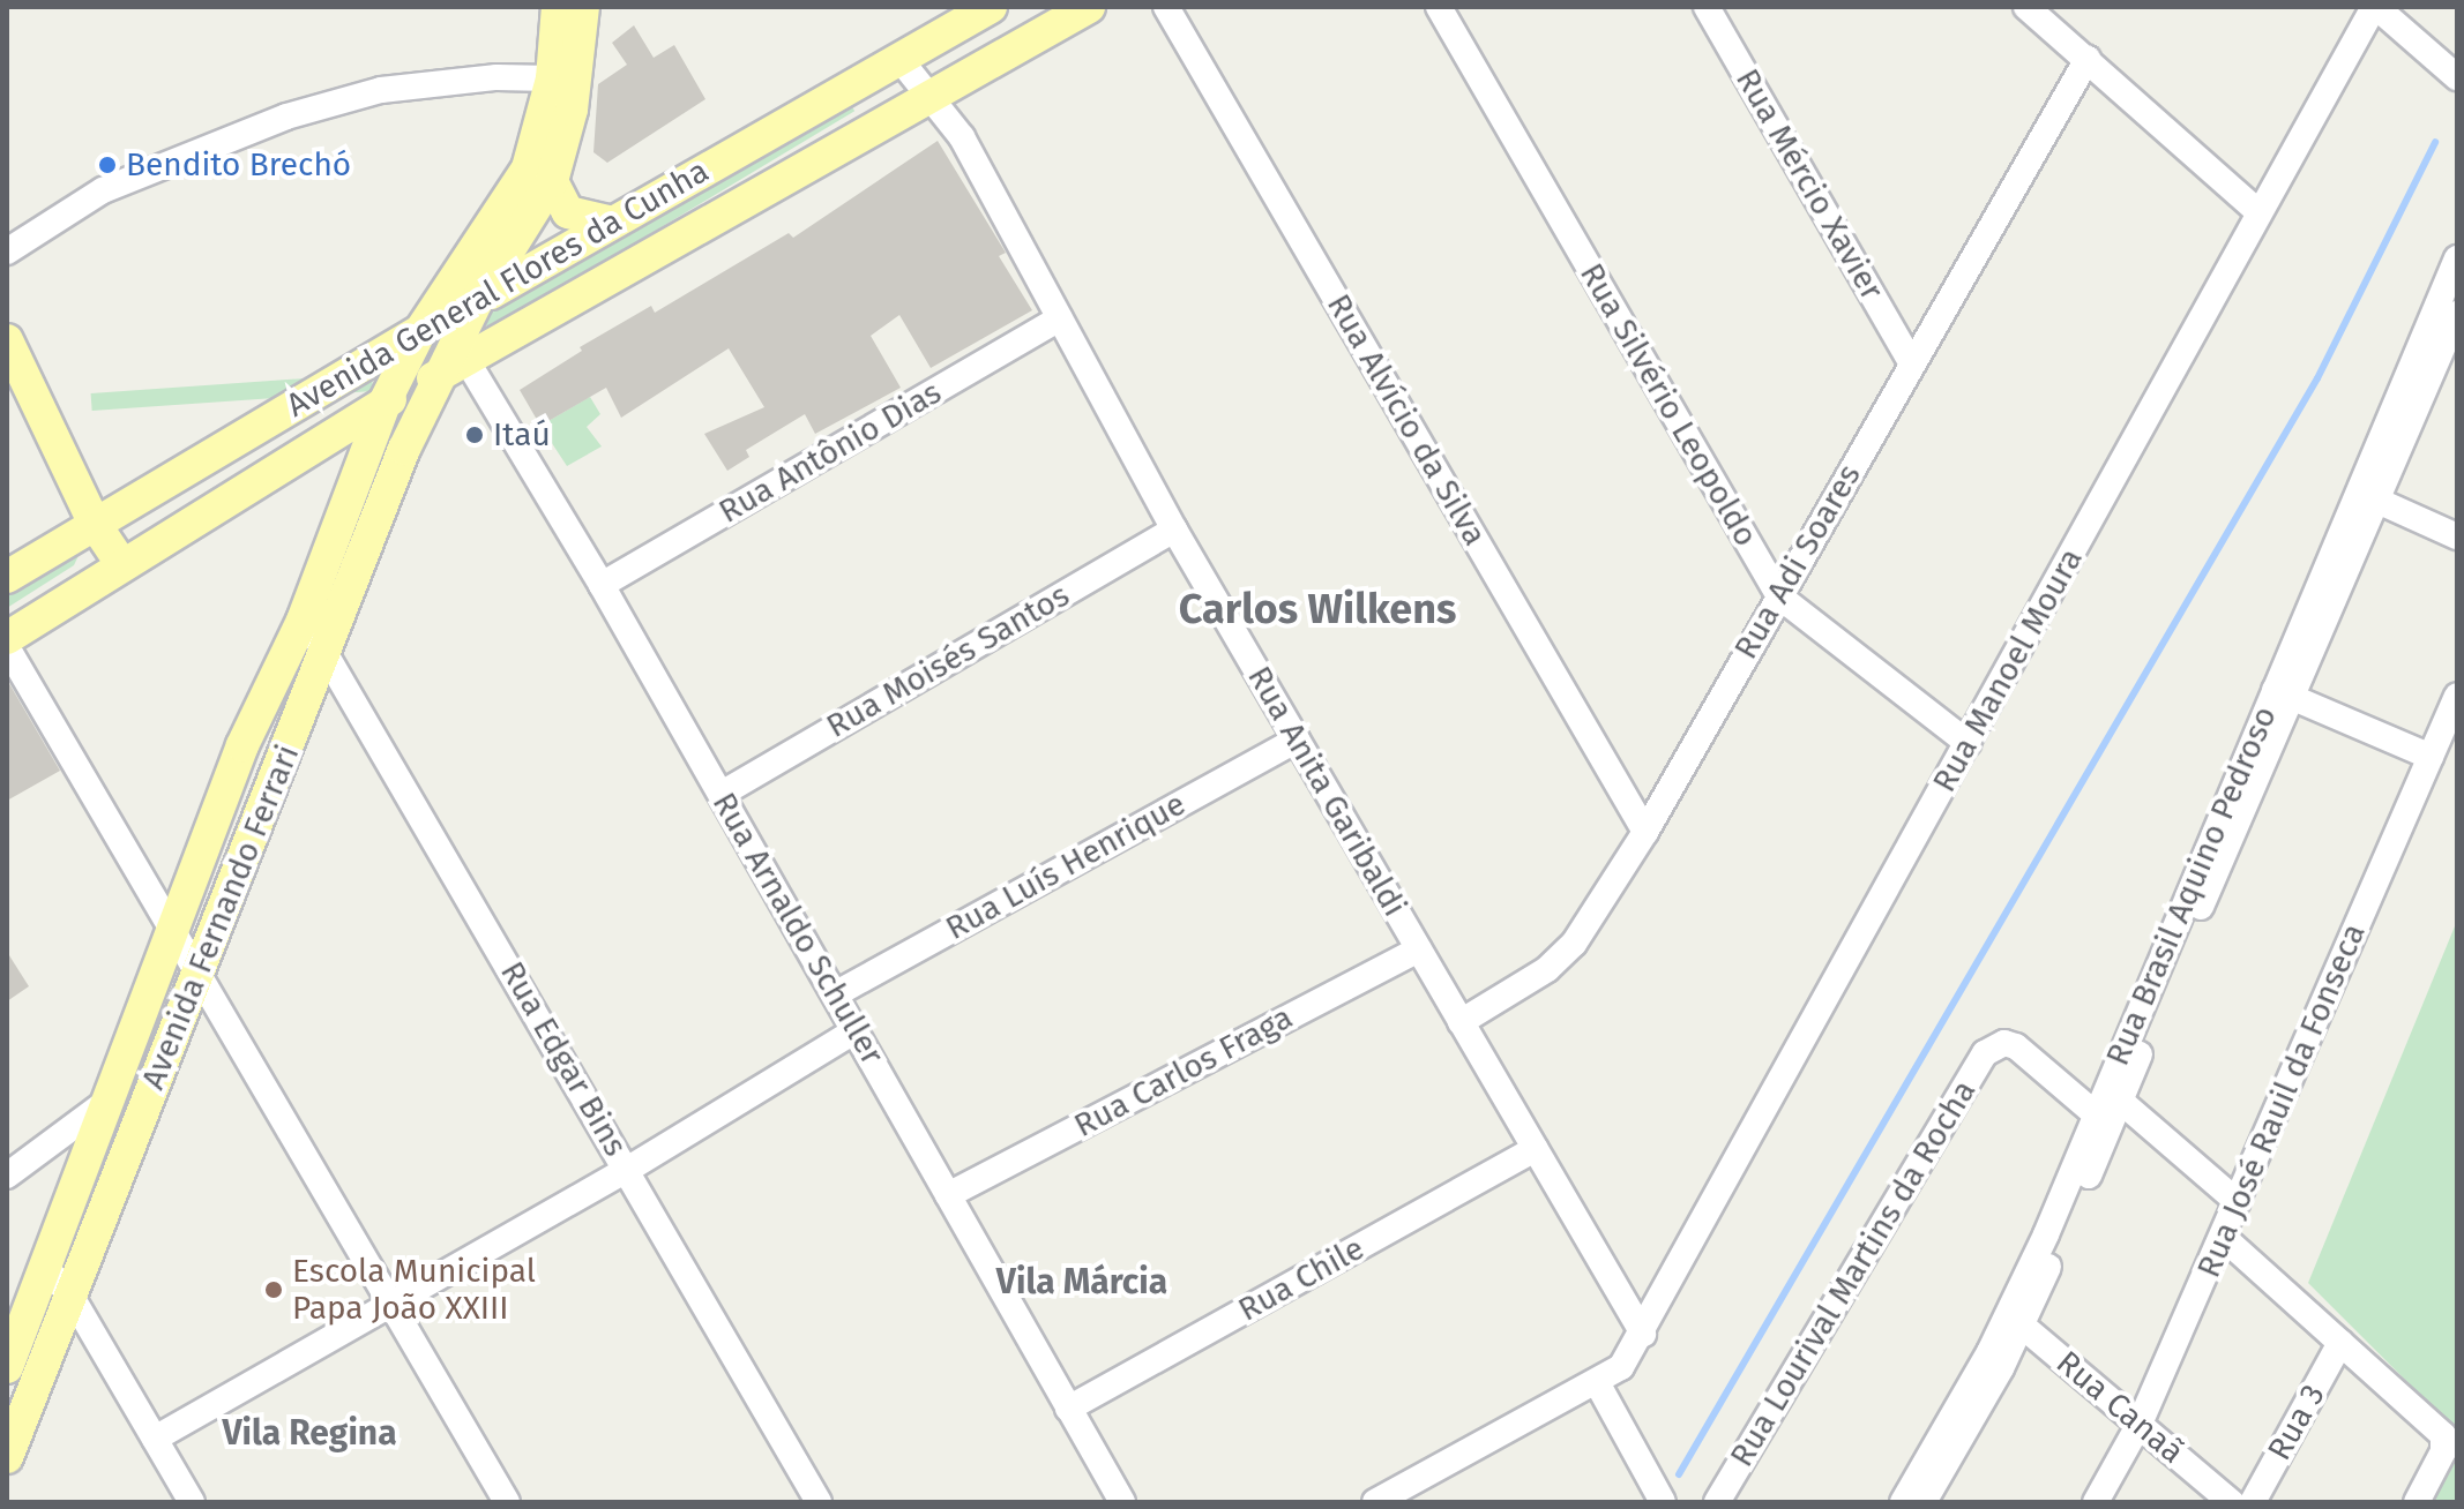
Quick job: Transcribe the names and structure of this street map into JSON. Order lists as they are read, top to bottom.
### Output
{
  "streets": {
    "main road": ["Avenida General Flores da Cunha", "Avenida Fernando Ferrari"],
    "street": [
      "Rua Mércio Xavier",
      "Rua Silvério Leopoldo",
      "Rua Alvício da Silva",
      "Rua Antônio Dias",
      "Rua Adi Soares",
      "Rua Moisés Santos",
      "Rua Manoel Moura",
      "Rua Anita Garibaldi",
      "Rua Luís Henrique",
      "Rua Brasil Aquino Pedroso",
      "Rua Arnaldo Schuller",
      "Rua Edgar Bins",
      "Rua Carlos Fraga",
      "Rua José Rauil da Fonseca",
      "Rua Lourival Martins da Rocha",
      "Rua Chile",
      "Rua Canaã",
      "Rua 3"
    ]
  },
  "crossings": [
    ["Rua Mércio Xavier", "Rua Adi Soares"],
    ["Avenida General Flores da Cunha", "Rua Anita Garibaldi"],
    ["Avenida General Flores da Cunha", "Avenida Fernando Ferrari"],
    ["Avenida General Flores da Cunha", "Rua Arnaldo Schuller"],
    ["Rua Silvério Leopoldo", "Rua Adi Soares"],
    ["Rua Silvério Leopoldo", "Rua Manoel Moura"],
    ["Rua Alvício da Silva", "Rua Adi Soares"],
    ["Rua Antônio Dias", "Rua Anita Garibaldi"],
    ["Rua Antônio Dias", "Rua Arnaldo Schuller"],
    ["Rua Adi Soares", "Rua Anita Garibaldi"],
    ["Rua Moisés Santos", "Rua Anita Garibaldi"],
    ["Rua Moisés Santos", "Rua Arnaldo Schuller"],
    ["Rua Manoel Moura", "Rua Anita Garibaldi"],
    ["Rua Anita Garibaldi", "Rua Luís Henrique"],
    ["Rua Anita Garibaldi", "Rua Carlos Fraga"],
    ["Rua Anita Garibaldi", "Rua Chile"],
    ["Rua Luís Henrique", "Rua Arnaldo Schuller"],
    ["Rua Brasil Aquino Pedroso", "Rua Lourival Martins da Rocha"],
    ["Rua Brasil Aquino Pedroso", "Rua Canaã"],
    ["Avenida Fernando Ferrari", "Rua Edgar Bins"],
    ["Rua Arnaldo Schuller", "Rua Carlos Fraga"],
    ["Rua Arnaldo Schuller", "Rua Chile"],
    ["Rua José Rauil da Fonseca", "Rua Canaã"]
  ],
  "districts": ["Carlos Wilkens", "Vila Márcia", "Vila Regina"],
  "places": ["Bendito Brechó", "Itaú", "Escola Municipal Papa João XXIII"]
}
